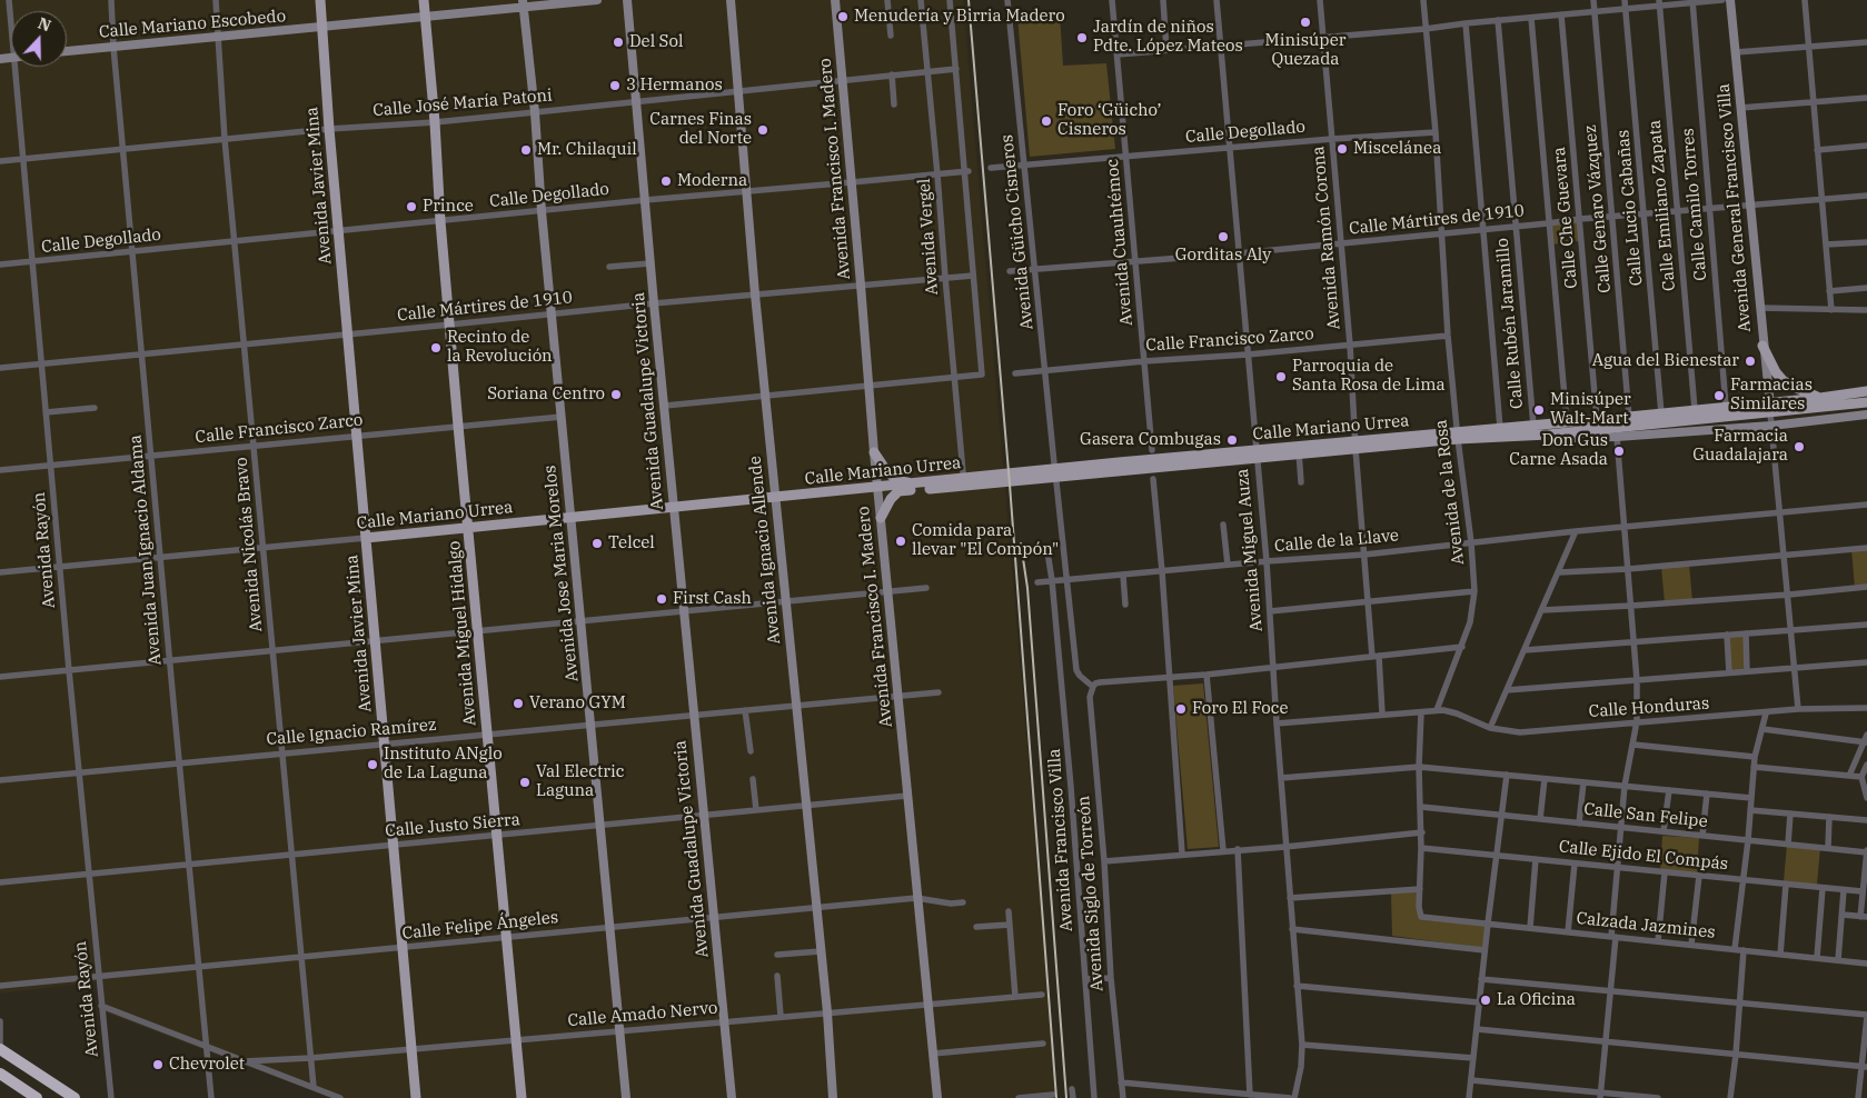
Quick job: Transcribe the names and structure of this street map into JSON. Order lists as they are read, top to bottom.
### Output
{
  "streets": {
    "main road": [
      "Calle Mariano Escobedo",
      "Avenida Francisco I. Madero",
      "Avenida Javier Mina",
      "Avenida General Francisco Villa",
      "Avenida Guadalupe Victoria",
      "Calle Mariano Urrea",
      "Avenida Ignacio Allende",
      "Avenida Jose Maria Morelos",
      "Avenida Miguel Hidalgo"
    ],
    "street": [
      "Calle José María Patoni",
      "Calle Degollado",
      "Calle Camilo Torres",
      "Calle Emiliano Zapata",
      "Calle Lucio Cabañas",
      "Calle Genaro Vázquez",
      "Calle Che Guevara",
      "Calle Mártires de 1910",
      "Avenida Güicho Cisneros",
      "Avenida Vergel",
      "Avenida Ramón Corona",
      "Avenida Cuauhtémoc",
      "Calle Rubén Jaramillo",
      "Calle Francisco Zarco",
      "Avenida de la Rosa",
      "Calle de la Llave",
      "Avenida Nicolás Bravo",
      "Avenida Rayón",
      "Avenida Juan Ignacio Aldama",
      "Avenida Miguel Auza",
      "Calle Honduras",
      "Calle Ignacio Ramírez",
      "Calle San Felipe",
      "Calle Justo Sierra",
      "Avenida Francisco Villa",
      "Calle Ejido El Compás",
      "Avenida Siglo de Torreón",
      "Calle Felipe Ángeles",
      "Calzada Jazmines",
      "Calle Amado Nervo"
    ]
  },
  "crossings": [
    ["Calle Mariano Escobedo", "Avenida Javier Mina"],
    ["Calle Mariano Escobedo", "Avenida Nicolás Bravo"],
    ["Calle Mariano Escobedo", "Avenida Juan Ignacio Aldama"],
    ["Calle Mariano Escobedo", "Avenida Jose Maria Morelos"],
    ["Calle Mariano Escobedo", "Avenida Miguel Hidalgo"],
    ["Calle José María Patoni", "Avenida Francisco I. Madero"],
    ["Calle José María Patoni", "Avenida Javier Mina"],
    ["Calle José María Patoni", "Avenida Vergel"],
    ["Calle José María Patoni", "Avenida Guadalupe Victoria"],
    ["Calle José María Patoni", "Avenida Nicolás Bravo"],
    ["Calle José María Patoni", "Avenida Rayón"],
    ["Calle José María Patoni", "Avenida Juan Ignacio Aldama"],
    ["Calle José María Patoni", "Avenida Ignacio Allende"],
    ["Calle José María Patoni", "Avenida Jose Maria Morelos"],
    ["Calle José María Patoni", "Avenida Miguel Hidalgo"],
    ["Calle Degollado", "Avenida Francisco I. Madero"],
    ["Calle Degollado", "Avenida Javier Mina"],
    ["Calle Degollado", "Avenida Güicho Cisneros"],
    ["Calle Degollado", "Avenida Vergel"],
    ["Calle Degollado", "Avenida Ramón Corona"],
    ["Calle Degollado", "Avenida Cuauhtémoc"],
    ["Calle Degollado", "Avenida Guadalupe Victoria"],
    ["Calle Degollado", "Avenida de la Rosa"],
    ["Calle Degollado", "Avenida Nicolás Bravo"],
    ["Calle Degollado", "Avenida Rayón"],
    ["Calle Degollado", "Avenida Juan Ignacio Aldama"],
    ["Calle Degollado", "Avenida Ignacio Allende"],
    ["Calle Degollado", "Avenida Miguel Auza"],
    ["Calle Degollado", "Avenida Jose Maria Morelos"],
    ["Calle Degollado", "Avenida Miguel Hidalgo"],
    ["Avenida Francisco I. Madero", "Calle Mártires de 1910"],
    ["Avenida Francisco I. Madero", "Calle Mariano Urrea"],
    ["Avenida Francisco I. Madero", "Calle Ignacio Ramírez"],
    ["Avenida Francisco I. Madero", "Calle Justo Sierra"],
    ["Avenida Francisco I. Madero", "Calle Felipe Ángeles"],
    ["Avenida Francisco I. Madero", "Calle Amado Nervo"],
    ["Avenida Javier Mina", "Calle Mártires de 1910"],
    ["Avenida Javier Mina", "Calle Francisco Zarco"],
    ["Avenida Javier Mina", "Calle Mariano Urrea"],
    ["Avenida Javier Mina", "Calle Ignacio Ramírez"],
    ["Avenida Javier Mina", "Calle Justo Sierra"],
    ["Avenida Javier Mina", "Calle Felipe Ángeles"],
    ["Avenida Javier Mina", "Calle Amado Nervo"],
    ["Calle Camilo Torres", "Calle Mártires de 1910"],
    ["Calle Camilo Torres", "Calle Mariano Urrea"],
    ["Calle Emiliano Zapata", "Calle Mártires de 1910"],
    ["Calle Emiliano Zapata", "Calle Mariano Urrea"],
    ["Calle Lucio Cabañas", "Calle Mártires de 1910"],
    ["Calle Lucio Cabañas", "Calle Mariano Urrea"],
    ["Avenida General Francisco Villa", "Calle Mártires de 1910"],
    ["Avenida General Francisco Villa", "Calle Mariano Urrea"],
    ["Calle Genaro Vázquez", "Calle Mártires de 1910"],
    ["Calle Genaro Vázquez", "Calle Mariano Urrea"],
    ["Calle Che Guevara", "Calle Mártires de 1910"],
    ["Calle Che Guevara", "Calle Mariano Urrea"],
    ["Calle Mártires de 1910", "Avenida Güicho Cisneros"],
    ["Calle Mártires de 1910", "Avenida Vergel"],
    ["Calle Mártires de 1910", "Avenida Ramón Corona"],
    ["Calle Mártires de 1910", "Avenida Cuauhtémoc"],
    ["Calle Mártires de 1910", "Calle Rubén Jaramillo"],
    ["Calle Mártires de 1910", "Avenida Guadalupe Victoria"],
    ["Calle Mártires de 1910", "Avenida de la Rosa"],
    ["Calle Mártires de 1910", "Avenida Nicolás Bravo"],
    ["Calle Mártires de 1910", "Avenida Rayón"],
    ["Calle Mártires de 1910", "Avenida Juan Ignacio Aldama"],
    ["Calle Mártires de 1910", "Avenida Ignacio Allende"],
    ["Calle Mártires de 1910", "Avenida Miguel Auza"],
    ["Calle Mártires de 1910", "Avenida Jose Maria Morelos"],
    ["Calle Mártires de 1910", "Avenida Miguel Hidalgo"],
    ["Avenida Güicho Cisneros", "Calle Francisco Zarco"],
    ["Avenida Ramón Corona", "Calle Francisco Zarco"],
    ["Avenida Ramón Corona", "Calle Mariano Urrea"],
    ["Avenida Ramón Corona", "Calle de la Llave"],
    ["Avenida Cuauhtémoc", "Calle Francisco Zarco"],
    ["Calle Rubén Jaramillo", "Calle Mariano Urrea"],
    ["Calle Francisco Zarco", "Avenida de la Rosa"],
    ["Calle Francisco Zarco", "Avenida Nicolás Bravo"],
    ["Calle Francisco Zarco", "Avenida Rayón"],
    ["Calle Francisco Zarco", "Avenida Juan Ignacio Aldama"],
    ["Calle Francisco Zarco", "Avenida Miguel Auza"],
    ["Calle Francisco Zarco", "Avenida Jose Maria Morelos"],
    ["Calle Francisco Zarco", "Avenida Miguel Hidalgo"],
    ["Avenida Guadalupe Victoria", "Calle Mariano Urrea"],
    ["Avenida Guadalupe Victoria", "Calle Ignacio Ramírez"],
    ["Avenida Guadalupe Victoria", "Calle Justo Sierra"],
    ["Avenida Guadalupe Victoria", "Calle Felipe Ángeles"],
    ["Avenida Guadalupe Victoria", "Calle Amado Nervo"],
    ["Calle Mariano Urrea", "Avenida de la Rosa"],
    ["Calle Mariano Urrea", "Avenida Nicolás Bravo"],
    ["Calle Mariano Urrea", "Avenida Rayón"],
    ["Calle Mariano Urrea", "Avenida Juan Ignacio Aldama"],
    ["Calle Mariano Urrea", "Avenida Ignacio Allende"],
    ["Calle Mariano Urrea", "Avenida Miguel Auza"],
    ["Calle Mariano Urrea", "Avenida Jose Maria Morelos"],
    ["Calle Mariano Urrea", "Avenida Miguel Hidalgo"],
    ["Avenida de la Rosa", "Calle de la Llave"],
    ["Avenida de la Rosa", "Calle Honduras"],
    ["Calle de la Llave", "Avenida Miguel Auza"],
    ["Calle de la Llave", "Avenida Francisco Villa"],
    ["Avenida Nicolás Bravo", "Calle Ignacio Ramírez"],
    ["Avenida Nicolás Bravo", "Calle Justo Sierra"],
    ["Avenida Nicolás Bravo", "Calle Felipe Ángeles"],
    ["Avenida Nicolás Bravo", "Calle Amado Nervo"],
    ["Avenida Rayón", "Calle Ignacio Ramírez"],
    ["Avenida Rayón", "Calle Justo Sierra"],
    ["Avenida Rayón", "Calle Felipe Ángeles"],
    ["Avenida Juan Ignacio Aldama", "Calle Ignacio Ramírez"],
    ["Avenida Juan Ignacio Aldama", "Calle Justo Sierra"],
    ["Avenida Juan Ignacio Aldama", "Calle Felipe Ángeles"],
    ["Avenida Ignacio Allende", "Calle Ignacio Ramírez"],
    ["Avenida Ignacio Allende", "Calle Justo Sierra"],
    ["Avenida Ignacio Allende", "Calle Felipe Ángeles"],
    ["Avenida Ignacio Allende", "Calle Amado Nervo"],
    ["Avenida Jose Maria Morelos", "Calle Ignacio Ramírez"],
    ["Avenida Jose Maria Morelos", "Calle Justo Sierra"],
    ["Avenida Jose Maria Morelos", "Calle Felipe Ángeles"],
    ["Avenida Jose Maria Morelos", "Calle Amado Nervo"],
    ["Avenida Miguel Hidalgo", "Calle Ignacio Ramírez"],
    ["Avenida Miguel Hidalgo", "Calle Justo Sierra"],
    ["Avenida Miguel Hidalgo", "Calle Felipe Ángeles"],
    ["Avenida Miguel Hidalgo", "Calle Amado Nervo"]
  ],
  "places": [
    "Menudería y Birria Madero",
    "Minisúper Quezada",
    "Jardín de niños Pdte. López Mateos",
    "Del Sol",
    "3 Hermanos",
    "Foro ‘Güicho’ Cisneros",
    "Carnes Finas del Norte",
    "Miscelánea",
    "Mr. Chilaquil",
    "Moderna",
    "Prince",
    "Gorditas Aly",
    "Recinto de la Revolución",
    "Agua del Bienestar",
    "Parroquia de Santa Rosa de Lima",
    "Soriana Centro",
    "Farmacias Similares",
    "Minisúper Walt-Mart",
    "Gasera Combugas",
    "Farmacia Guadalajara",
    "Don Gus Carne Asada",
    "Comida para llevar \"El Compón\"",
    "Telcel",
    "First Cash",
    "Verano GYM",
    "Foro El Foce",
    "Instituto ANglo de La Laguna",
    "Val Electric Laguna",
    "La Oficina",
    "Chevrolet"
  ],
  "north": "top"
}
